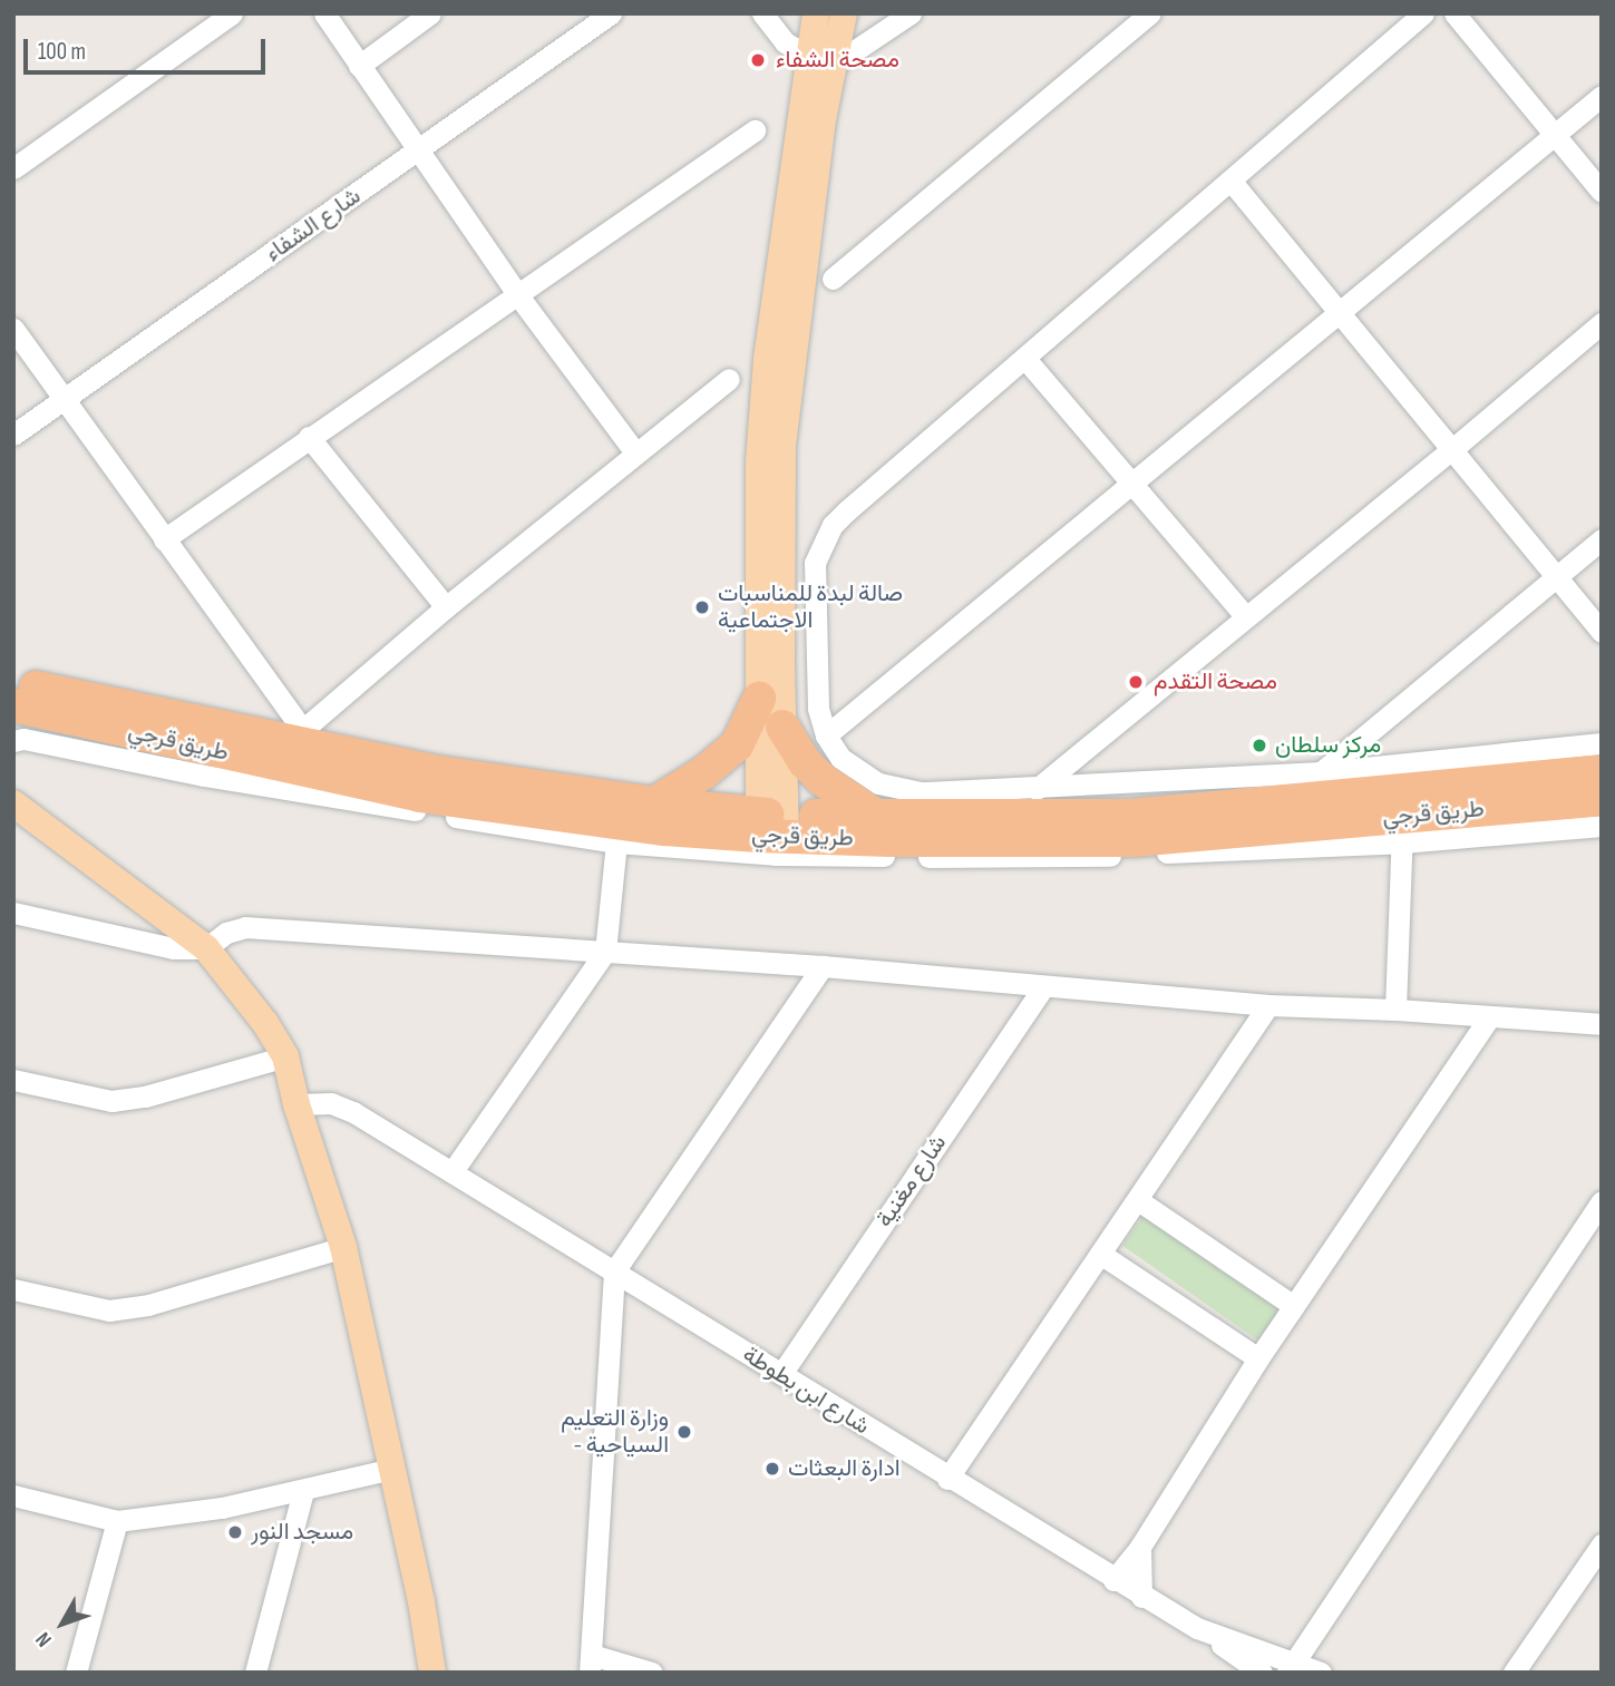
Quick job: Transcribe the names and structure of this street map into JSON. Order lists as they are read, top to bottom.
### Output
{
  "streets": {
    "highway": ["طريق قرجي"],
    "street": ["شارع الشفاء", "شارع مغنية", "شارع ابن بطوطة"]
  },
  "crossings": [
    ["شارع مغنية", "شارع ابن بطوطة"]
  ],
  "places": [
    "مصحة الشفاء",
    "صالة لبدة للمناسبات الاجتماعية",
    "مصحة التقدم",
    "مركز سلطان",
    "وزارة التعليم - السياحية",
    "ادارة البعثات",
    "مسجد النور"
  ],
  "scale_bar": "100 m",
  "north": "bottom left"
}
